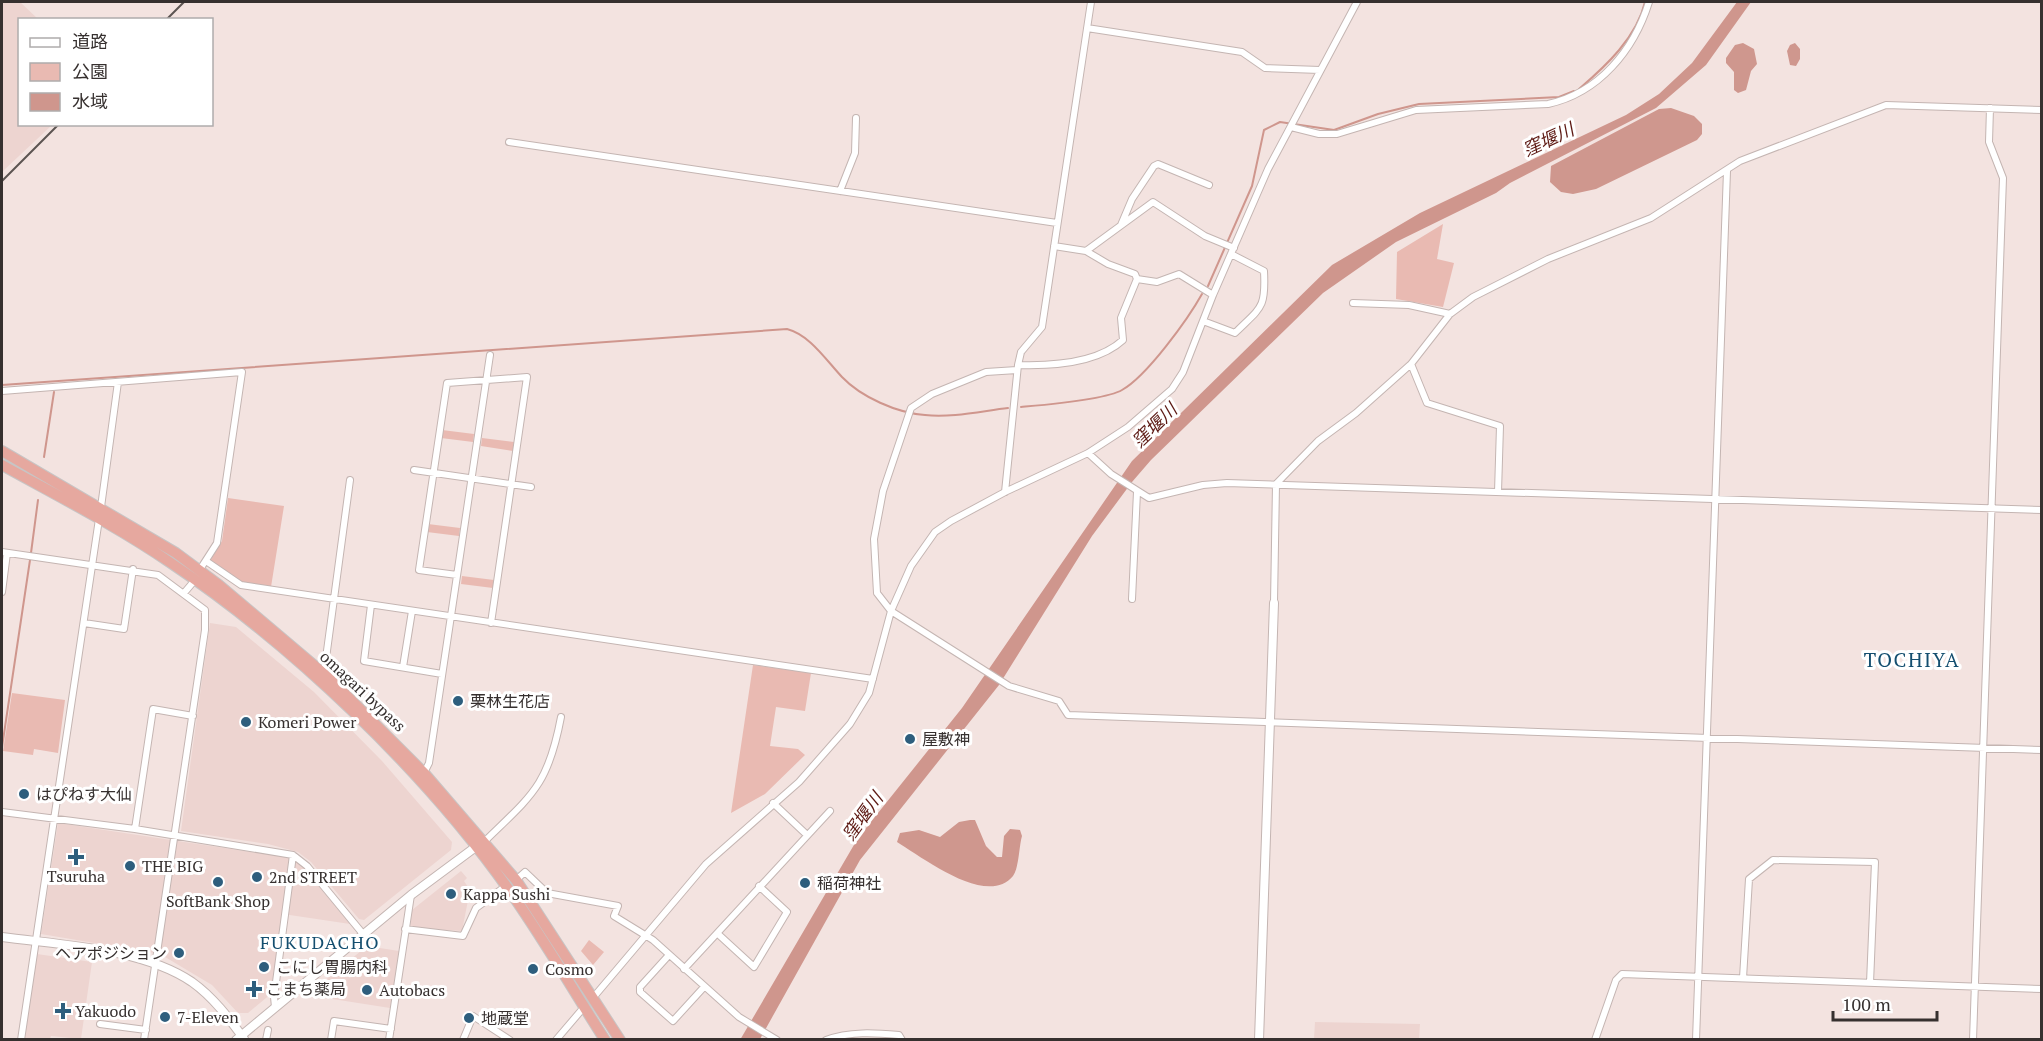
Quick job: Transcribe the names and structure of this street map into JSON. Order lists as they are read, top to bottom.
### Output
{
  "streets": {
    "highway": ["omagari bypass"]
  },
  "districts": ["TOCHIYA", "FUKUDACHO"],
  "water": ["窪堰川"],
  "places": {
    "other": [
      "栗林生花店",
      "Komeri Power",
      "屋敷神",
      "はぴねす大仙",
      "THE BIG",
      "2nd STREET",
      "SoftBank Shop",
      "稲荷神社",
      "Kappa Sushi",
      "ヘアポジション",
      "こにし胃腸内科",
      "Cosmo",
      "Autobacs",
      "7-Eleven",
      "地蔵堂"
    ],
    "health": ["Tsuruha", "こまち薬局", "Yakuodo"]
  },
  "legend": ["道路", "公園", "水域"],
  "scale_bar": "100 m"
}
